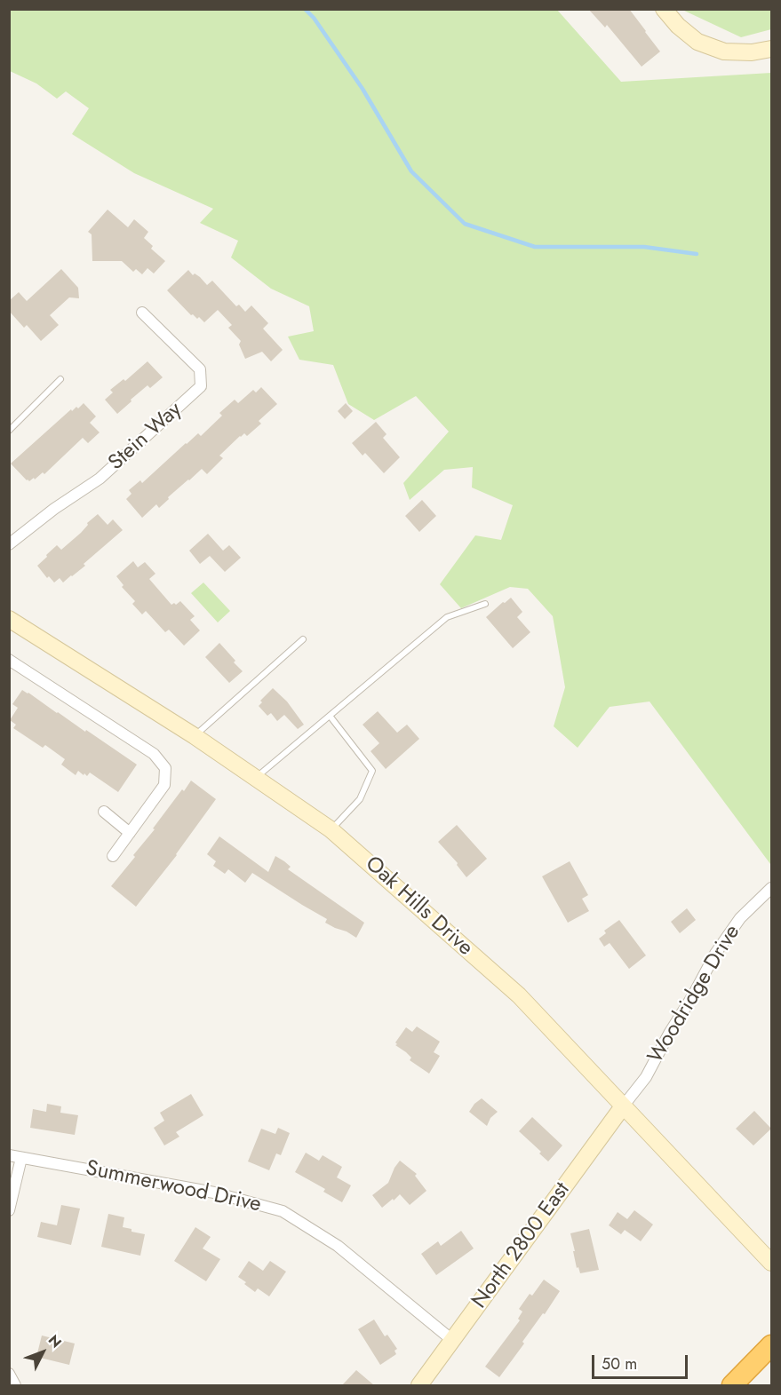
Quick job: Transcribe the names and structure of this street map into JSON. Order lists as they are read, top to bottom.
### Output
{
  "streets": {
    "main road": ["Oak Hills Drive", "North 2800 East"],
    "street": ["Stein Way", "Woodridge Drive", "Summerwood Drive"]
  },
  "crossings": [
    ["Oak Hills Drive", "Woodridge Drive"],
    ["Oak Hills Drive", "North 2800 East"],
    ["Woodridge Drive", "North 2800 East"],
    ["Summerwood Drive", "North 2800 East"]
  ],
  "scale_bar": "50 m",
  "north": "top right"
}
